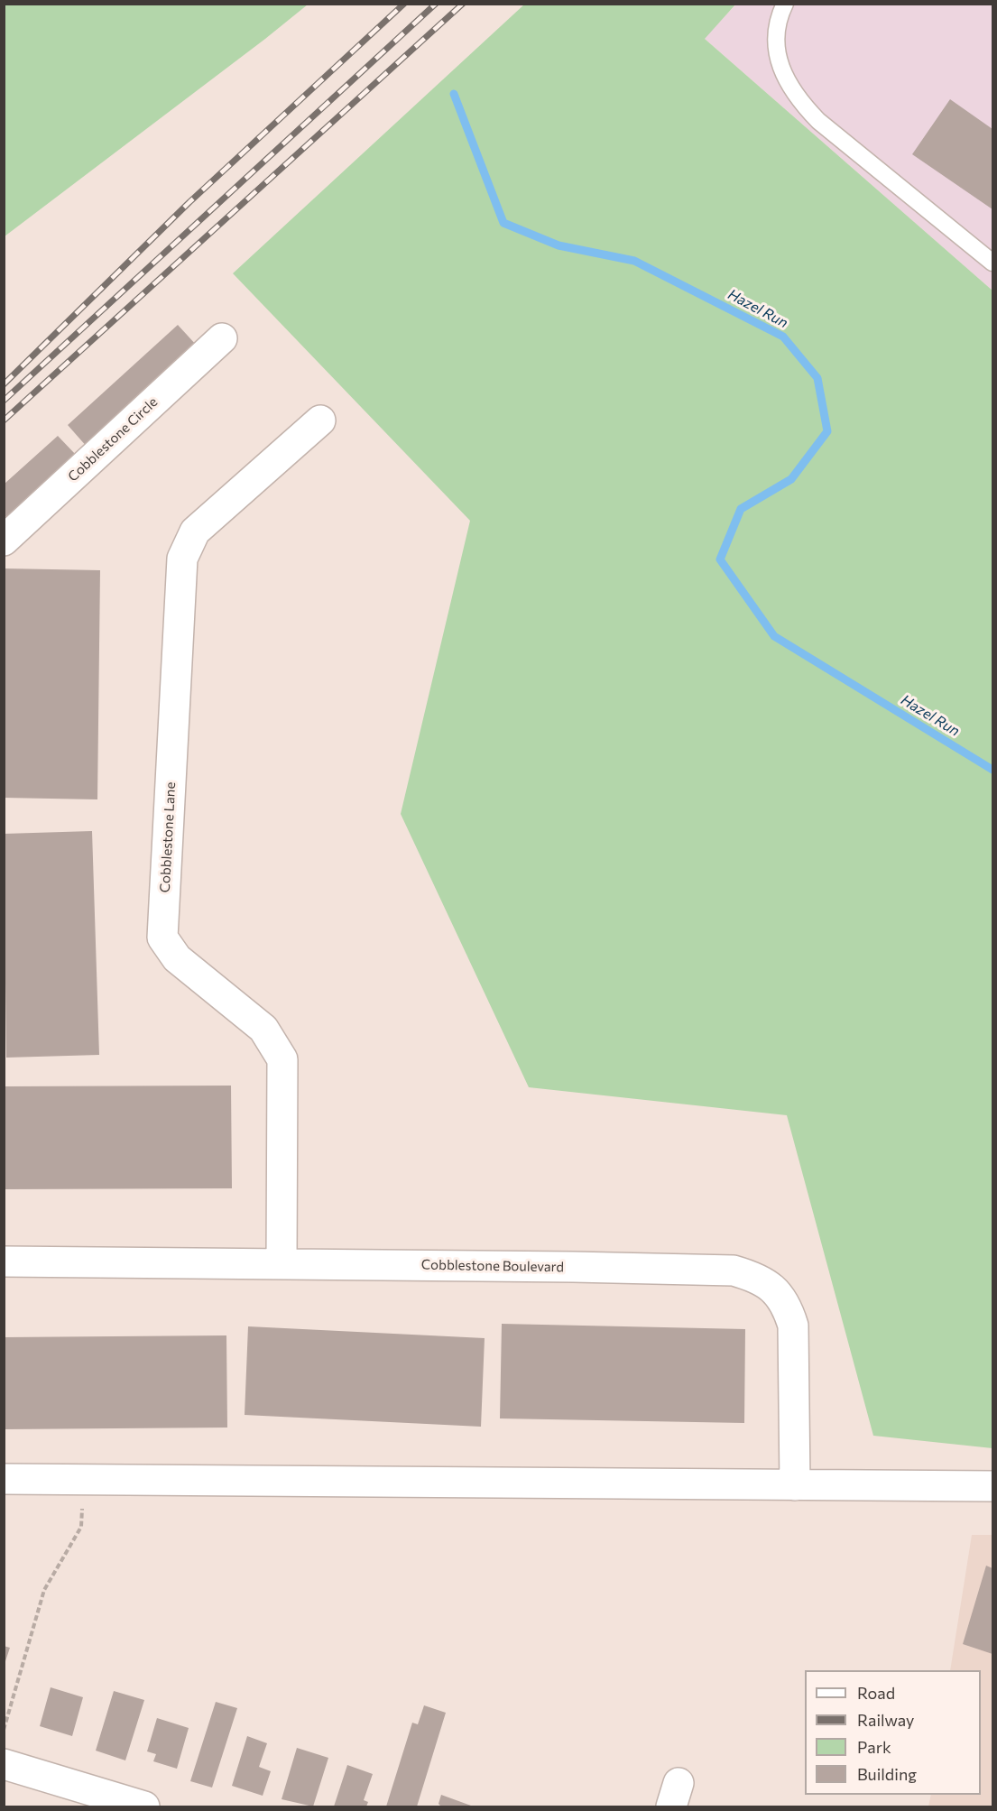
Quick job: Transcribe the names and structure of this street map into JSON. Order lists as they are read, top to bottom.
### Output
{
  "streets": {
    "street": ["Cobblestone Circle", "Cobblestone Lane", "Cobblestone Boulevard"]
  },
  "crossings": [
    ["Cobblestone Lane", "Cobblestone Boulevard"]
  ],
  "water": ["Hazel Run"],
  "legend": [
    "Road",
    "Railway",
    "Park",
    "Building"
  ]
}
